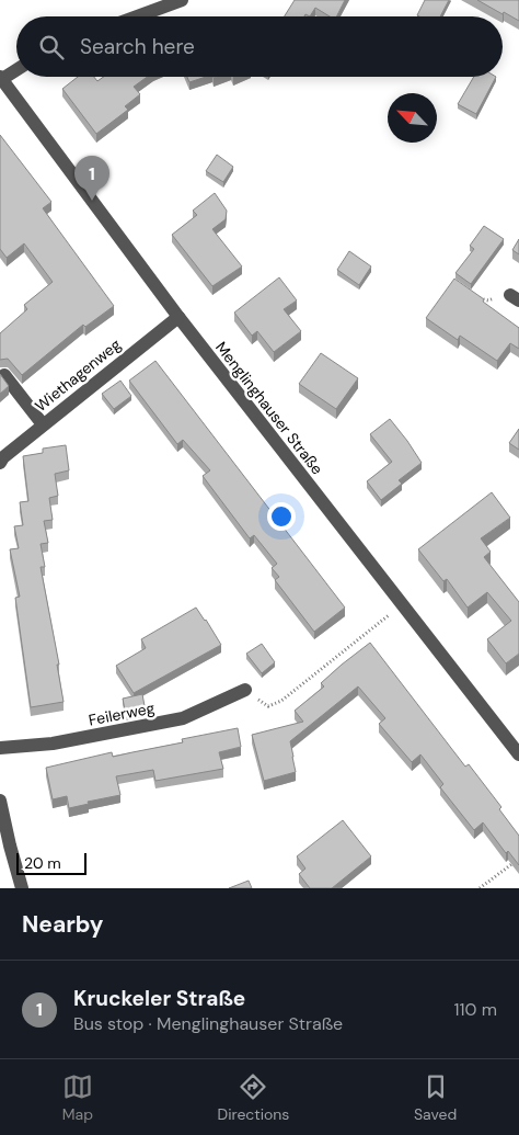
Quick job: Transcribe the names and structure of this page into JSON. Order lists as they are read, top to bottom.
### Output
{
  "streets": {
    "street": ["Wiethagenweg", "Menglinghauser Straße", "Feilerweg"]
  },
  "crossings": [
    ["Wiethagenweg", "Menglinghauser Straße"]
  ],
  "scale_bar": "20 m",
  "north": "top left",
  "page": {
    "search": "Search here",
    "pins": "1",
    "scale": "20 m",
    "heading": "Nearby",
    "list": [
      {
        "mark": "1",
        "name": "Kruckeler Straße",
        "note": "Bus stop · Menglinghauser Straße",
        "value": "110 m"
      }
    ],
    "nav": ["Map", "Directions", "Saved"]
  }
}
